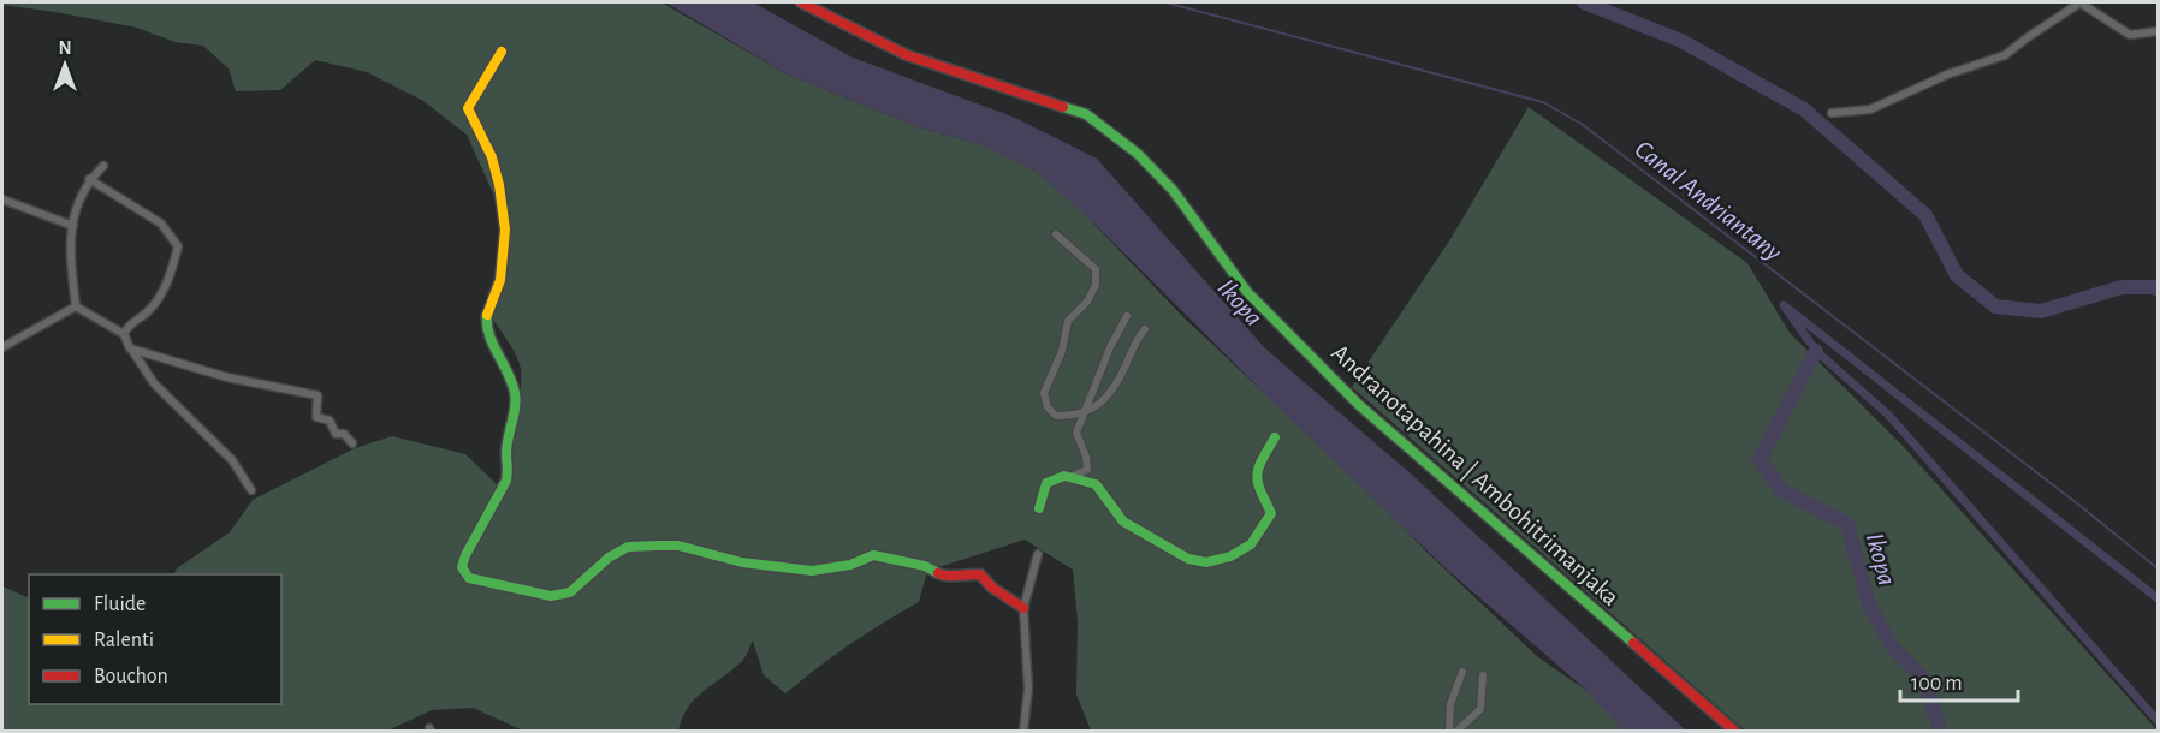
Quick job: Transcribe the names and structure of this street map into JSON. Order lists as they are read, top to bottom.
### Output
{
  "streets": {
    "street": ["Andranotapahina | Ambohitrimanjaka"]
  },
  "water": ["Canal Andriantany", "Ikopa"],
  "legend": ["Fluide", "Ralenti", "Bouchon"],
  "scale_bar": "100 m",
  "north": "top"
}
